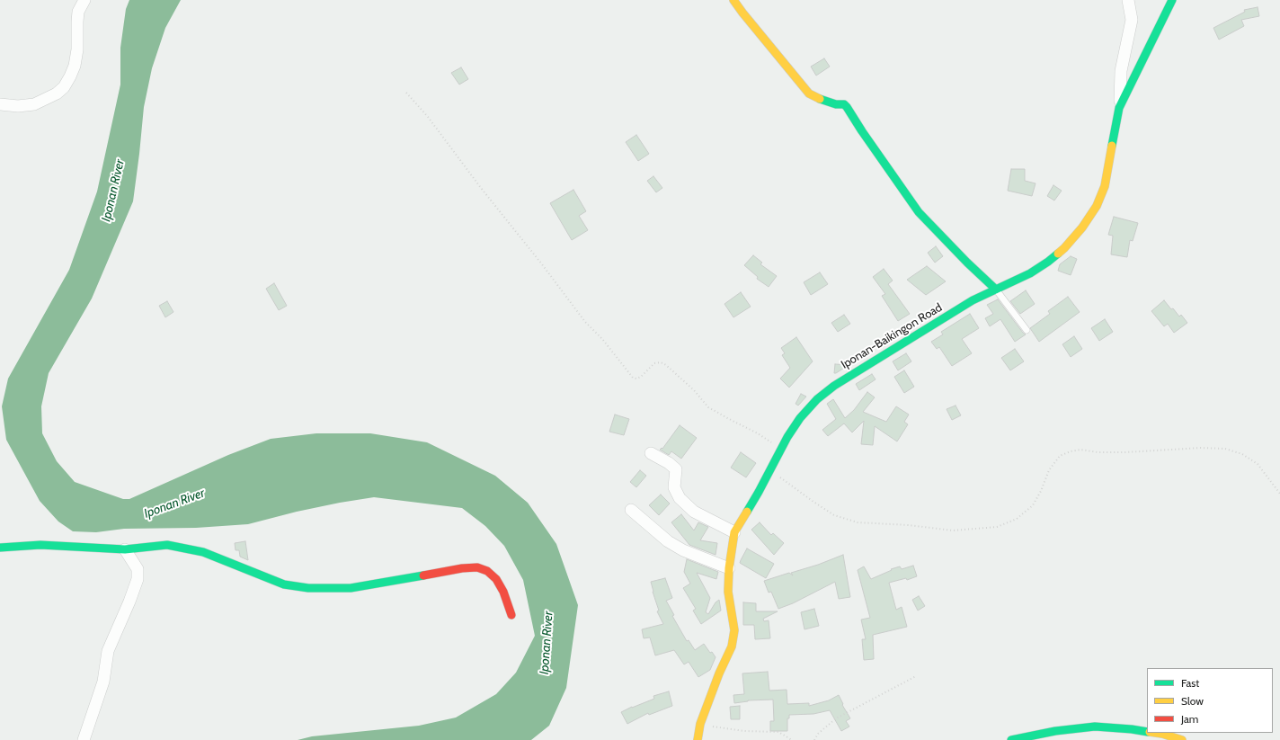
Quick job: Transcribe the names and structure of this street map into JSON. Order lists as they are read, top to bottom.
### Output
{
  "streets": {
    "street": ["Iponan-Baikingon Road"]
  },
  "water": ["Iponan River"],
  "legend": ["Fast", "Slow", "Jam"]
}
